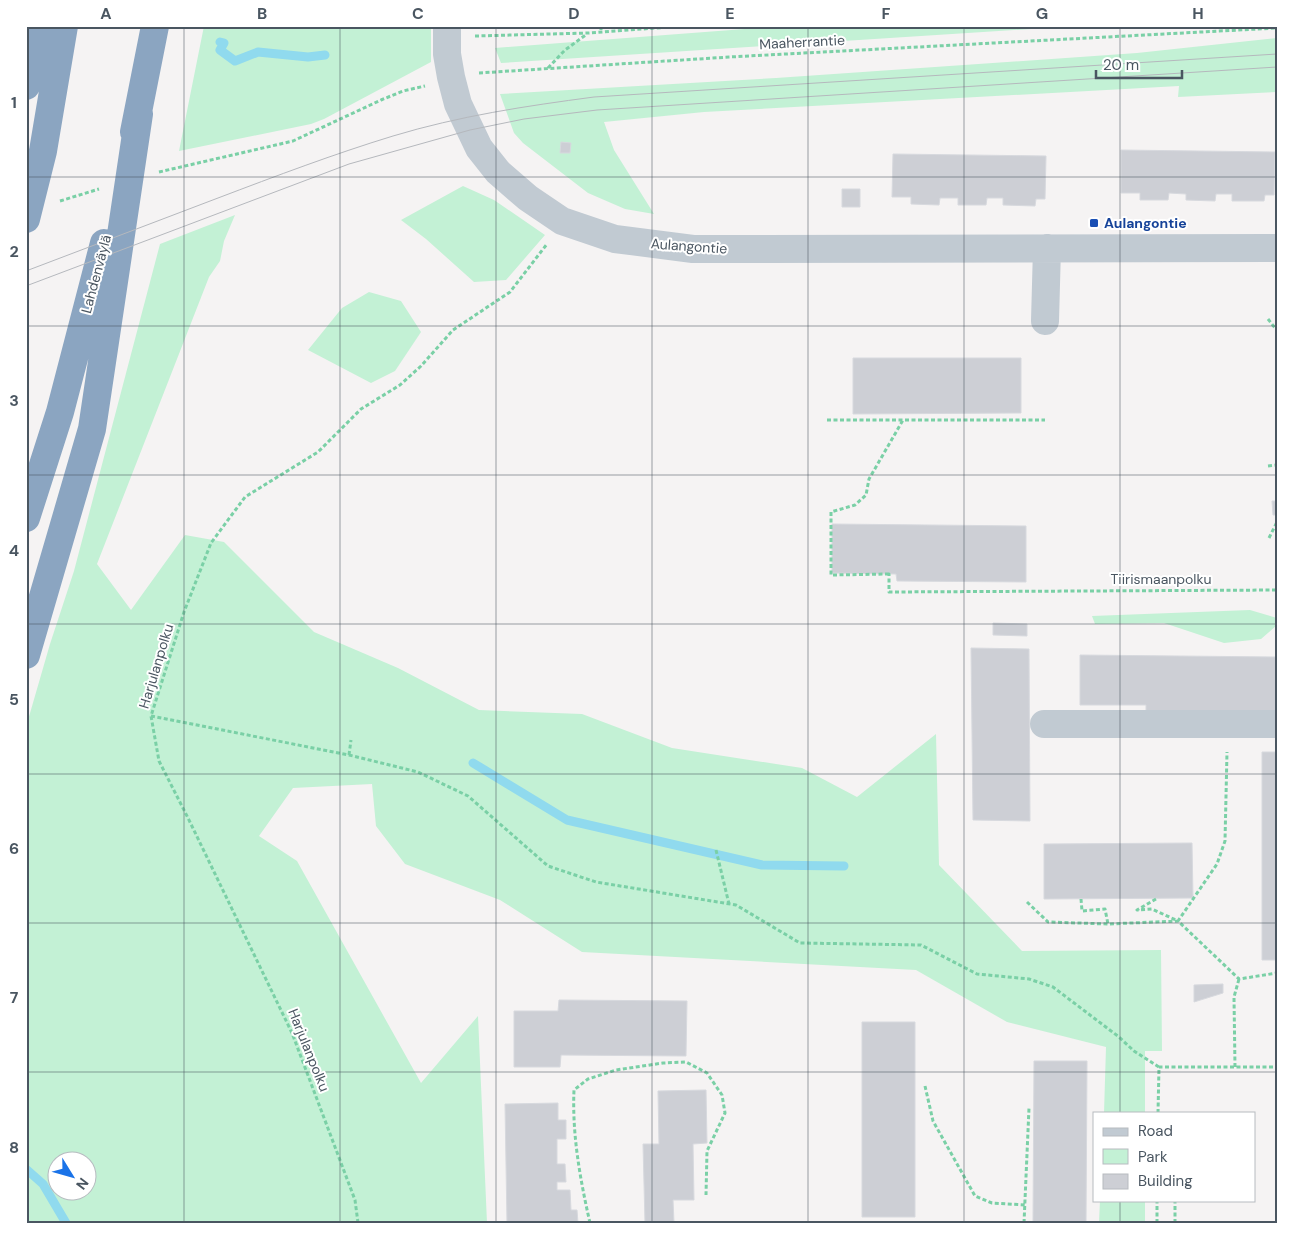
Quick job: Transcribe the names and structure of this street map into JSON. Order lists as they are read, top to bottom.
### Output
{
  "streets": {
    "highway": ["Lahdenväylä"],
    "street": ["Aulangontie"],
    "path": ["Maaherrantie", "Tiirismaanpolku", "Harjulanpolku"]
  },
  "crossings": [
    ["Maaherrantie", "Aulangontie"]
  ],
  "places": {
    "transit": ["Aulangontie"]
  },
  "legend": ["Road", "Park", "Building"],
  "scale_bar": "20 m",
  "north": "bottom right",
  "grid": {
    "columns": [
      "A",
      "B",
      "C",
      "D",
      "E",
      "F",
      "G",
      "H"
    ],
    "rows": [
      "1",
      "2",
      "3",
      "4",
      "5",
      "6",
      "7",
      "8"
    ]
  }
}
